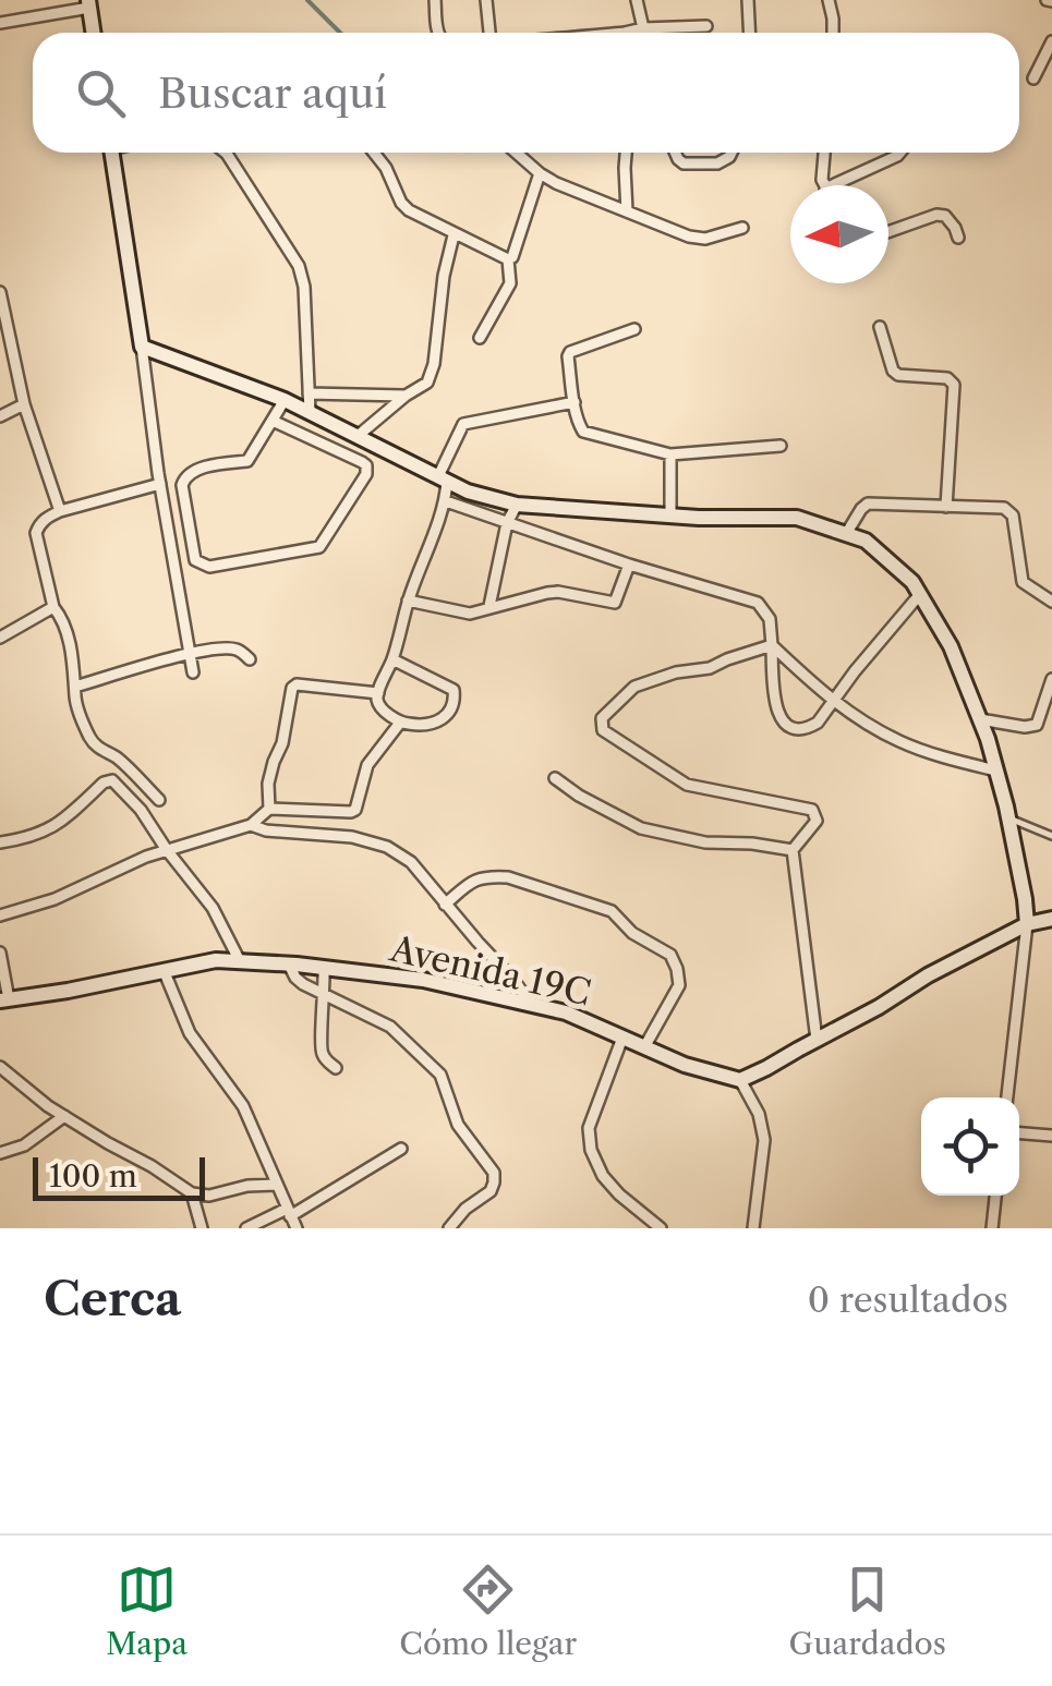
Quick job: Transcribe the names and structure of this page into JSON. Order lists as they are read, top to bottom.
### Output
{
  "streets": {
    "street": ["Avenida 19C"]
  },
  "scale_bar": "100 m",
  "north": "left",
  "page": {
    "search": "Buscar aquí",
    "scale": "100 m",
    "heading": ["Cerca", "0 resultados"],
    "nav": ["Mapa", "Cómo llegar", "Guardados"]
  }
}
